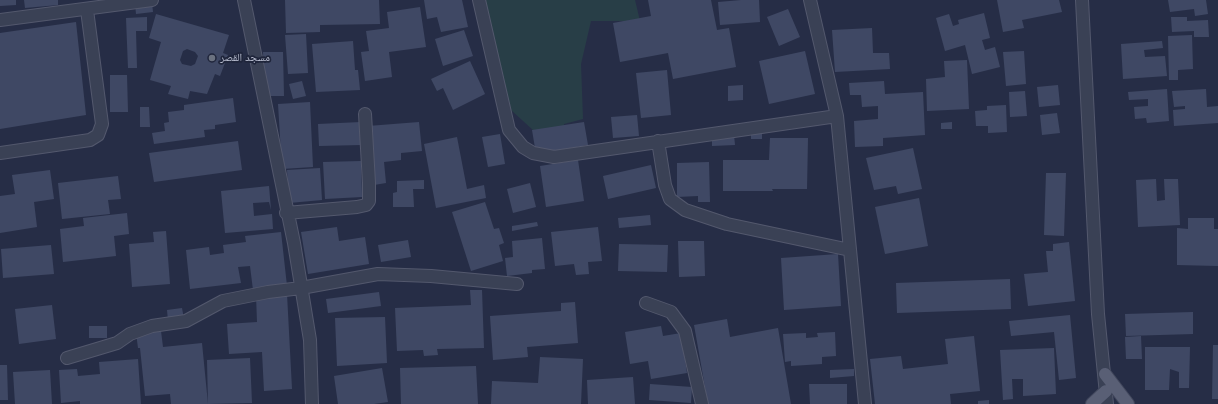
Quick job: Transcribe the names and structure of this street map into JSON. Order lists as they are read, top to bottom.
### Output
{
  "places": ["مسجد القصر"]
}
